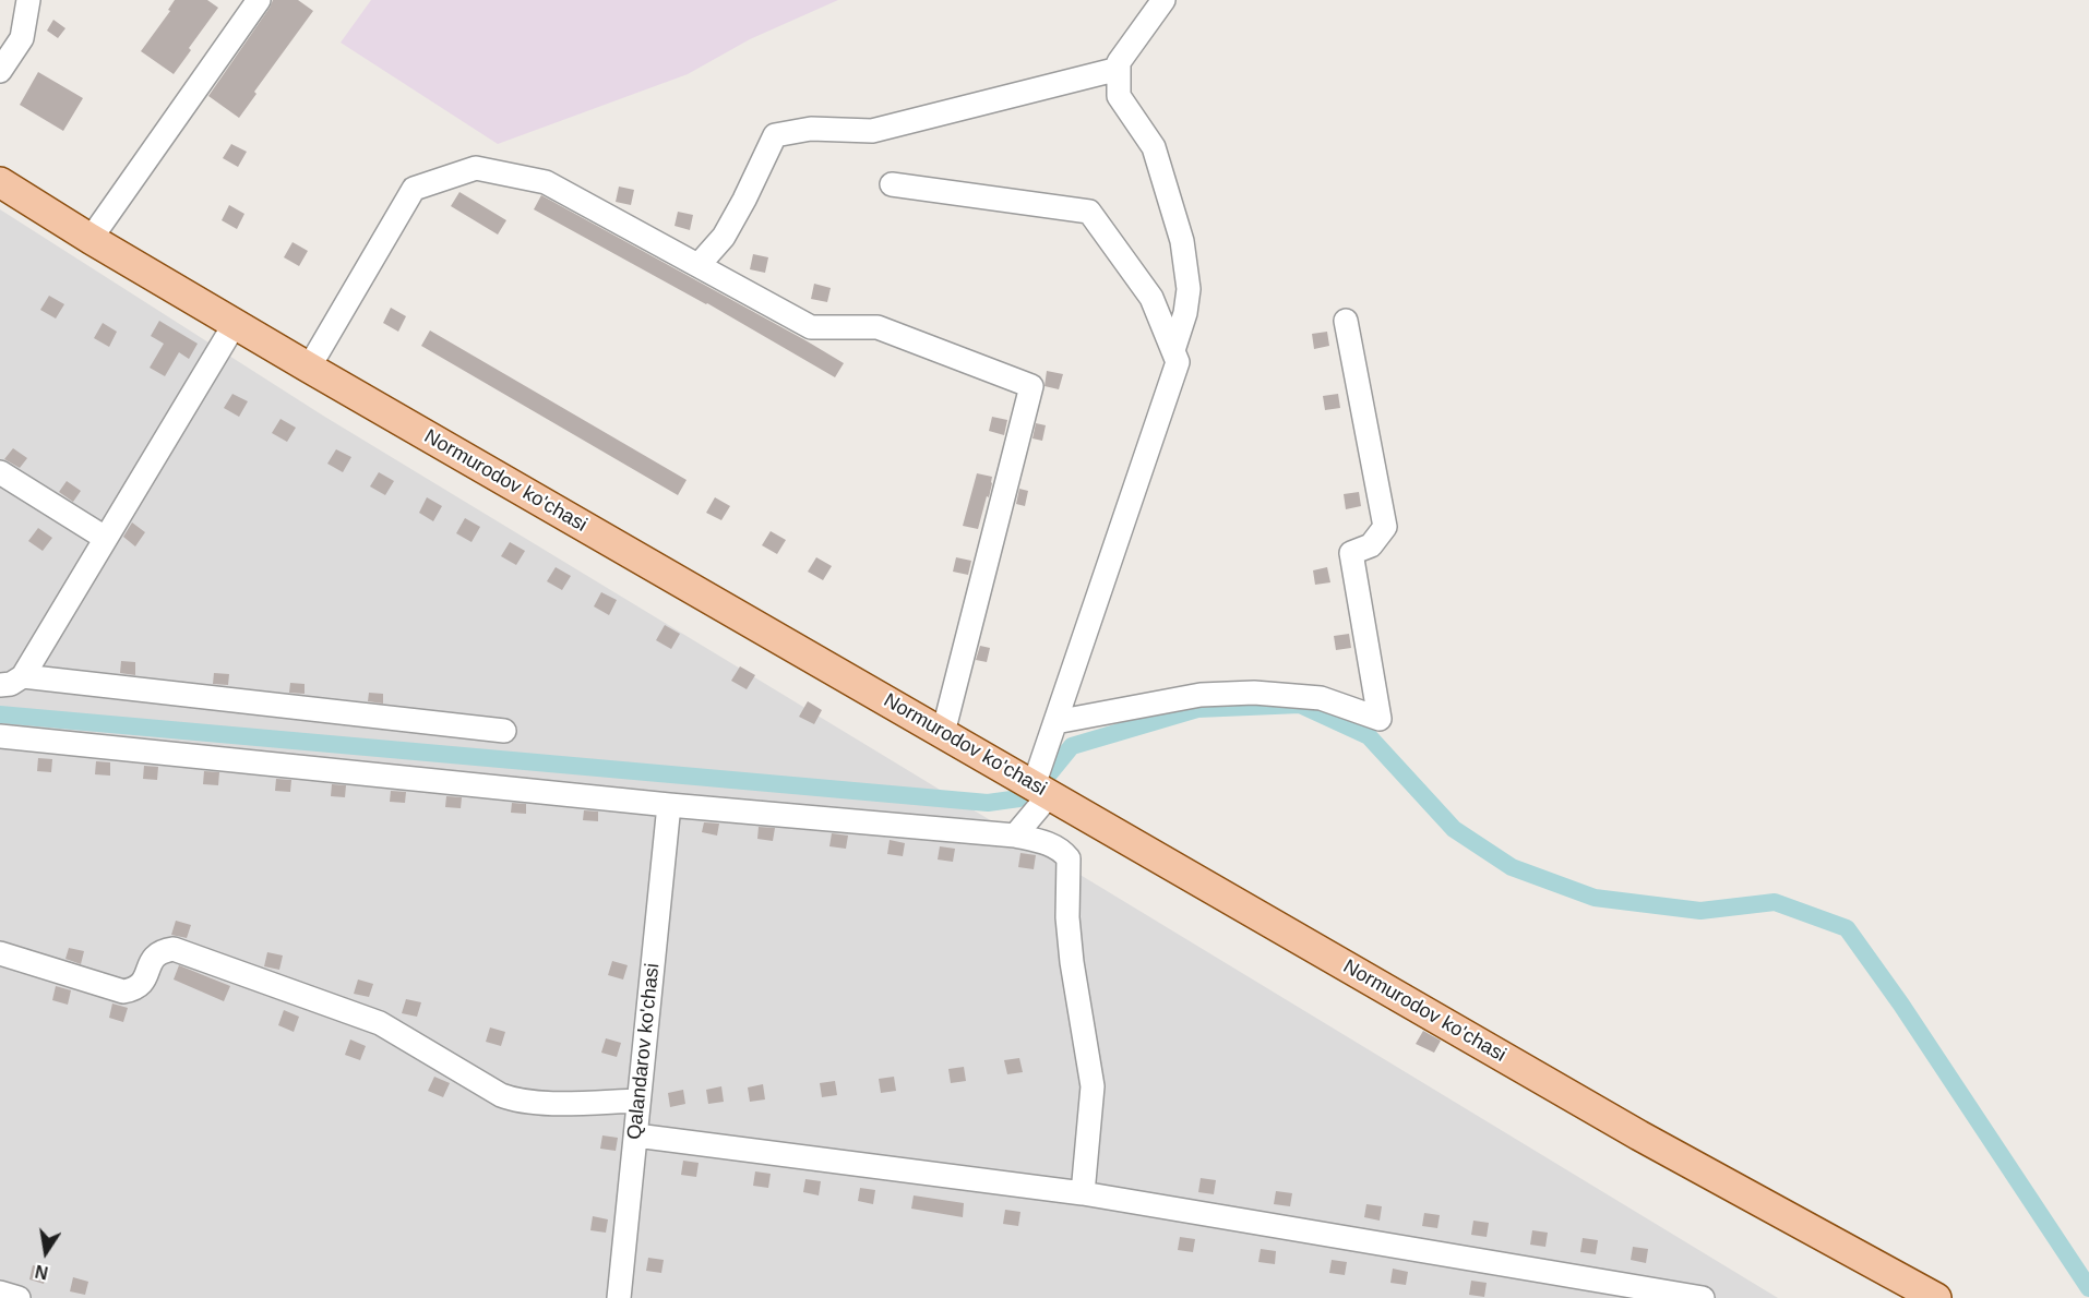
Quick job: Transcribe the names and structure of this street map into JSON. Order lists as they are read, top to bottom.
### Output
{
  "streets": {
    "main road": ["Normurodov ko'chasi"],
    "street": ["Qalandarov ko'chasi"]
  },
  "north": "bottom"
}
